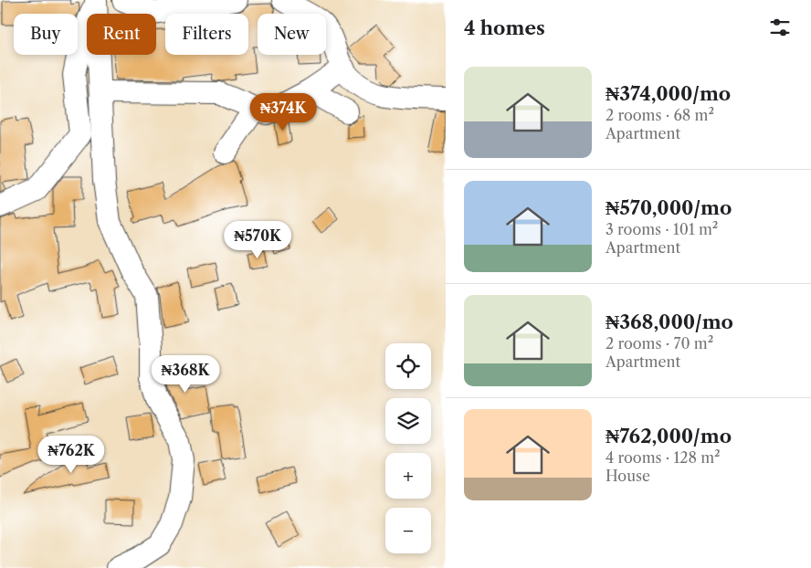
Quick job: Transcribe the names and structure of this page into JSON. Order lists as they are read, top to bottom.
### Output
{
  "page": {
    "heading": "4 homes",
    "chip": [
      "Buy",
      "Rent",
      "Filters",
      "New"
    ],
    "list": [
      {
        "name": "₦374,000/mo",
        "note": "2 rooms · 68 m² · Apartment"
      },
      {
        "name": "₦570,000/mo",
        "note": "3 rooms · 101 m² · Apartment"
      },
      {
        "name": "₦368,000/mo",
        "note": "2 rooms · 70 m² · Apartment"
      },
      {
        "name": "₦762,000/mo",
        "note": "4 rooms · 128 m² · House"
      }
    ],
    "price": [
      "₦374K",
      "₦570K",
      "₦368K",
      "₦762K"
    ],
    "map_buttons": ["+", "−"]
  }
}
